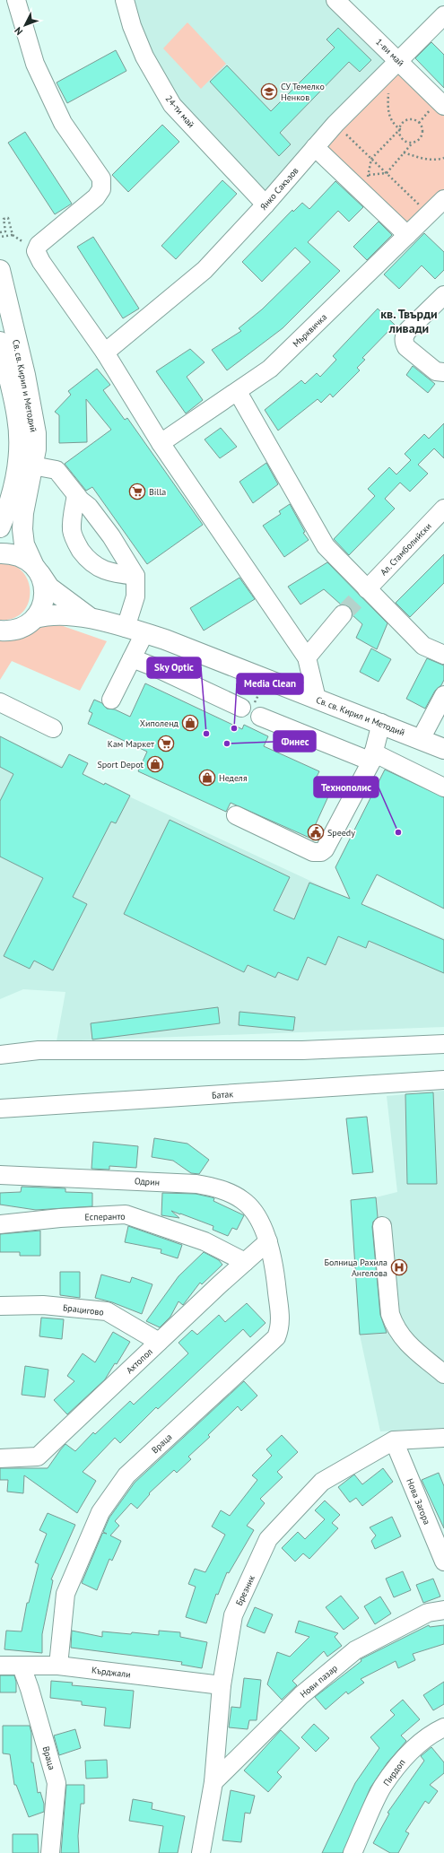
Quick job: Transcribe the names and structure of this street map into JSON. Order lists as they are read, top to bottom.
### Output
{
  "streets": {
    "main road": ["Св. св. Кирил и Методий"],
    "street": [
      "1-ви май",
      "24-ти май",
      "Янко Сакъзов",
      "Мърквичка",
      "Ал. Стамболийски",
      "Батак",
      "Одрин",
      "Есперанто",
      "Брацигово",
      "Ахтопол",
      "Враца",
      "Нова Загора",
      "Брезник",
      "Кърджали",
      "Нови пазар",
      "Пирдоп"
    ]
  },
  "crossings": [
    ["1-ви май", "Янко Сакъзов"],
    ["24-ти май", "Янко Сакъзов"],
    ["Одрин", "Ахтопол"],
    ["Одрин", "Враца"],
    ["Есперанто", "Ахтопол"],
    ["Брацигово", "Ахтопол"],
    ["Ахтопол", "Враца"],
    ["Враца", "Кърджали"],
    ["Нова Загора", "Брезник"],
    ["Брезник", "Кърджали"],
    ["Брезник", "Нови пазар"]
  ],
  "districts": ["кв. Твърди ливади"],
  "places": {
    "school or university": ["СУ Темелко Ненков"],
    "supermarket": ["Billa", "Кам Маркет"],
    "shop": ["Хиполенд", "Sport Depot", "Неделя"],
    "other": [
      "Media Clean",
      "Sky Optic",
      "Финес",
      "Технополис"
    ],
    "public building": ["Speedy"],
    "hospital": ["Болница Рахила Ангелова"]
  },
  "north": "bottom left"
}
